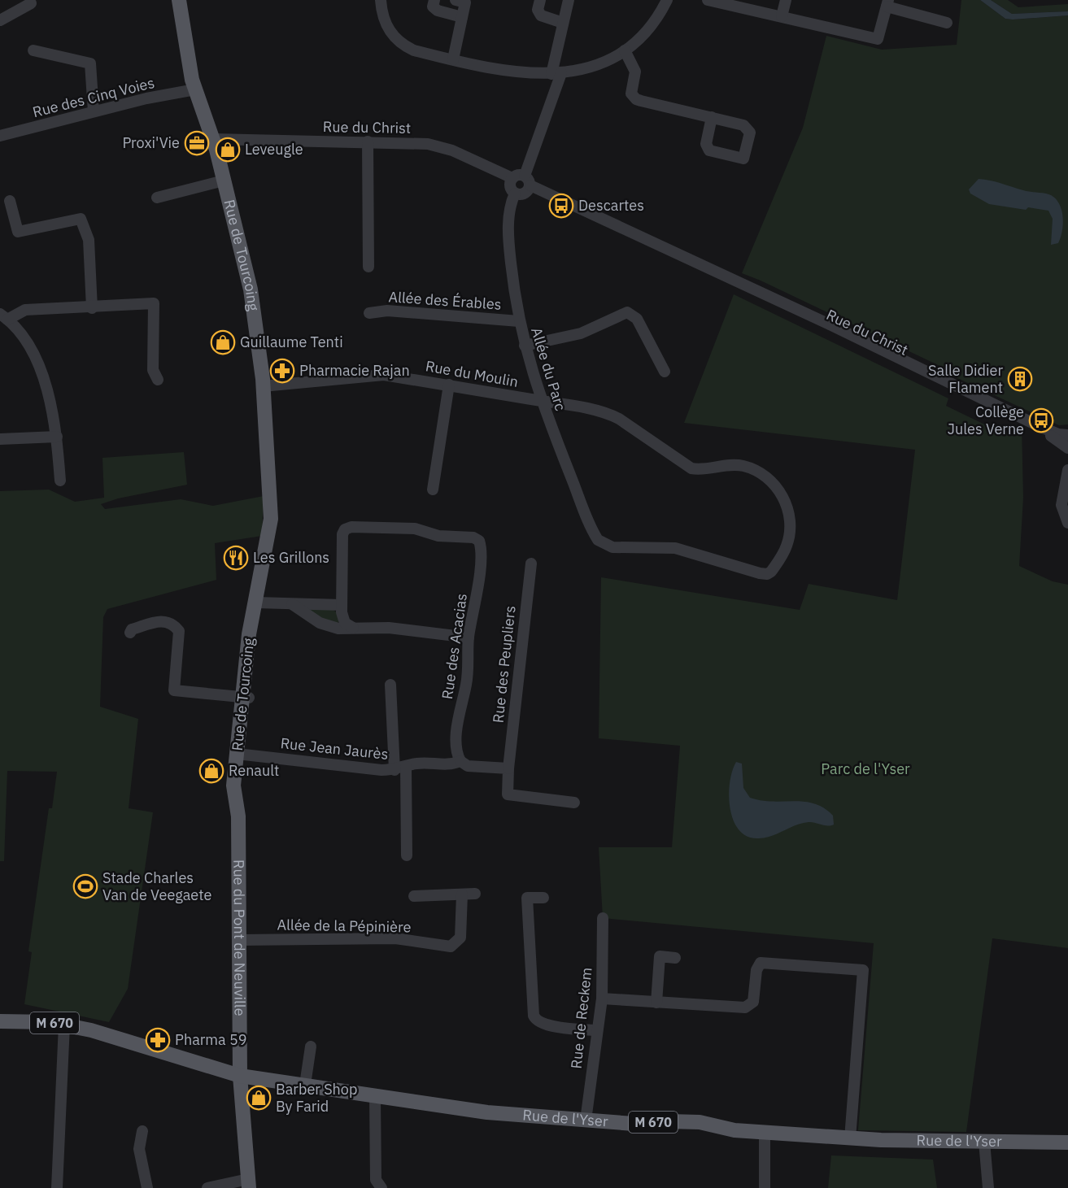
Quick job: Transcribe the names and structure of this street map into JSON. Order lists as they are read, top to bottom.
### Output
{
  "streets": {
    "main road": [
      "Rue de Tourcoing",
      "Rue du Pont de Neuville",
      "M 670",
      "Rue de l'Yser"
    ],
    "street": [
      "Rue des Cinq Voies",
      "Rue du Christ",
      "Allée des Érables",
      "Allée du Parc",
      "Rue du Moulin",
      "Rue des Acacias",
      "Rue des Peupliers",
      "Rue Jean Jaurès",
      "Allée de la Pépinière",
      "Rue de Reckem"
    ]
  },
  "crossings": [
    ["Rue des Cinq Voies", "Rue de Tourcoing"],
    ["Rue du Christ", "Rue de Tourcoing"],
    ["Rue du Christ", "Allée du Parc"],
    ["Rue de Tourcoing", "Rue du Moulin"],
    ["Rue de Tourcoing", "Rue Jean Jaurès"],
    ["Rue de Tourcoing", "Rue du Pont de Neuville"],
    ["Allée des Érables", "Allée du Parc"],
    ["Allée du Parc", "Rue du Moulin"],
    ["Rue des Acacias", "Rue Jean Jaurès"],
    ["Rue des Peupliers", "Rue Jean Jaurès"],
    ["Allée de la Pépinière", "Rue du Pont de Neuville"],
    ["Rue du Pont de Neuville", "M 670"],
    ["Rue du Pont de Neuville", "Rue de l'Yser"],
    ["Rue de Reckem", "Rue de l'Yser"],
    ["M 670", "Rue de l'Yser"]
  ],
  "parks": ["Parc de l'Yser"],
  "places": {
    "office": ["Proxi'Vie"],
    "shop": [
      "Leveugle",
      "Guillaume Tenti",
      "Renault",
      "Barber Shop By Farid"
    ],
    "bus stop": ["Descartes", "Collège Jules Verne"],
    "pharmacy": ["Pharmacie Rajan", "Pharma 59"],
    "building": ["Salle Didier Flament"],
    "restaurant": ["Les Grillons"],
    "sports": ["Stade Charles Van de Veegaete"]
  }
}
